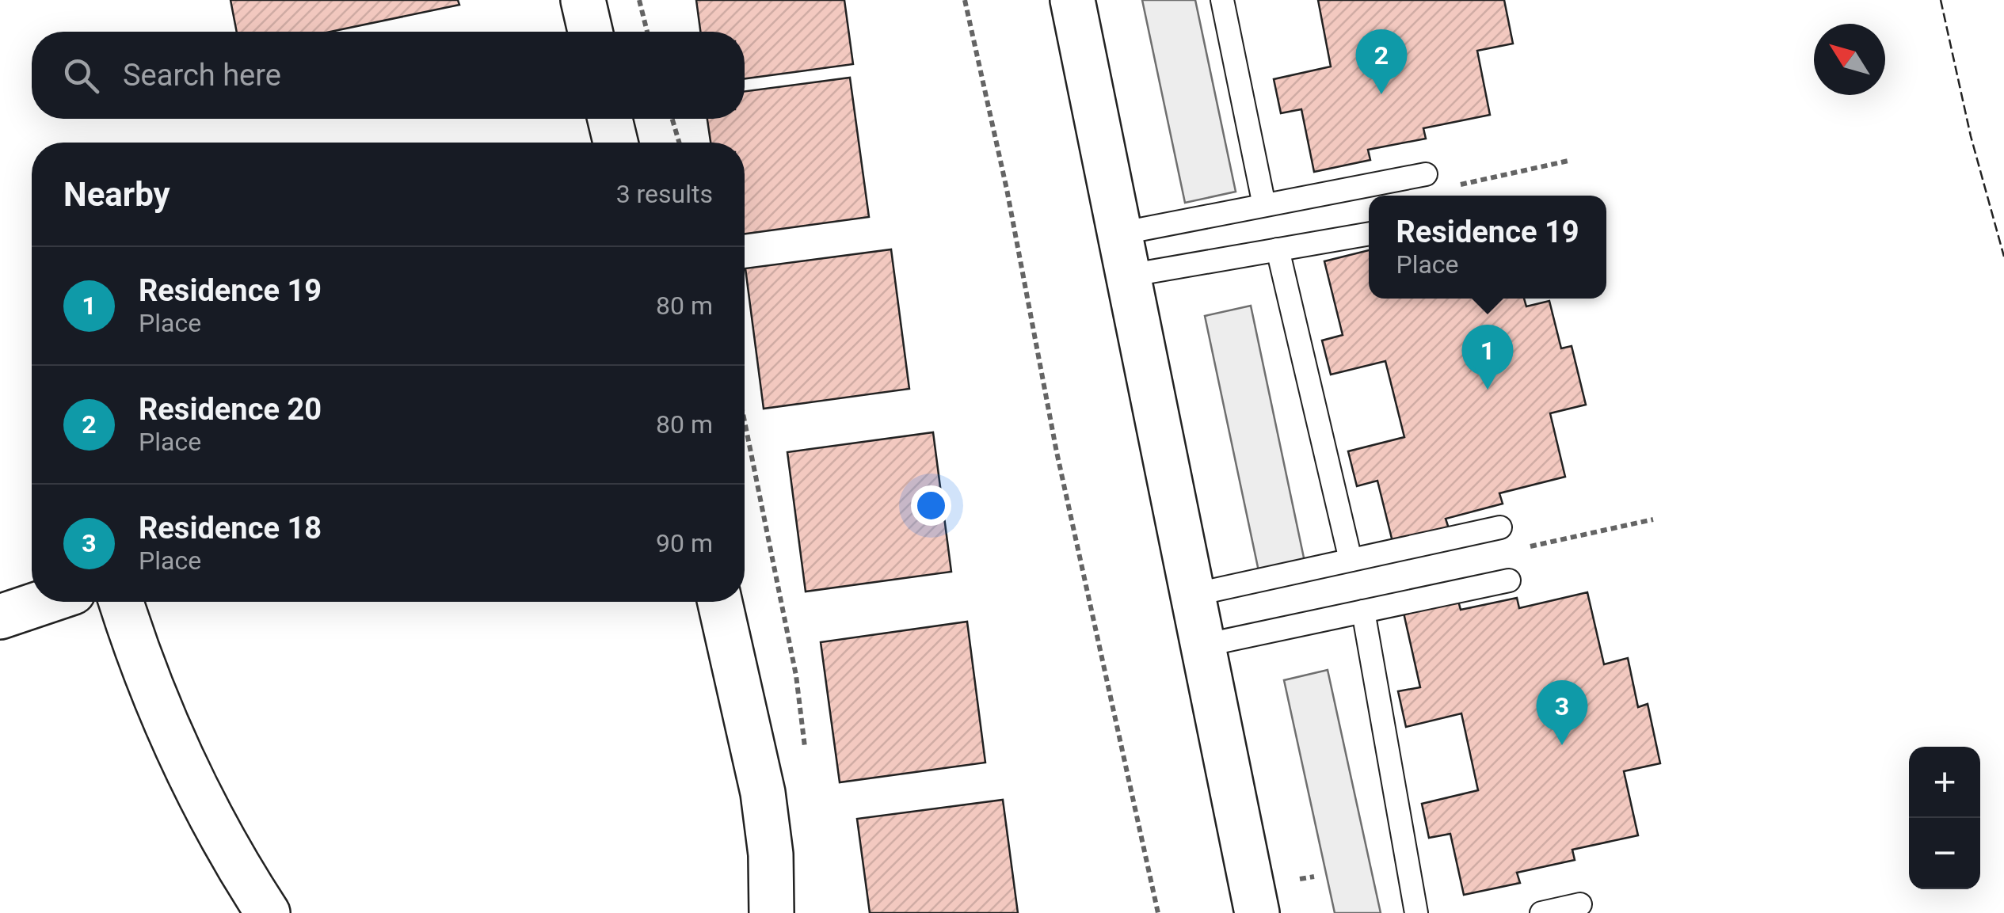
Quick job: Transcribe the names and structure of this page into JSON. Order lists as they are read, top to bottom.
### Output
{
  "north": "top left",
  "page": {
    "pins": ["2", "1", "3"],
    "search": "Search here",
    "heading": ["Nearby", "3 results"],
    "popup": ["Residence 19", "Place"],
    "list": [
      {
        "mark": "1",
        "name": "Residence 19",
        "note": "Place",
        "value": "80 m"
      },
      {
        "mark": "2",
        "name": "Residence 20",
        "note": "Place",
        "value": "80 m"
      },
      {
        "mark": "3",
        "name": "Residence 18",
        "note": "Place",
        "value": "90 m"
      }
    ],
    "map_buttons": ["+", "−"]
  }
}
